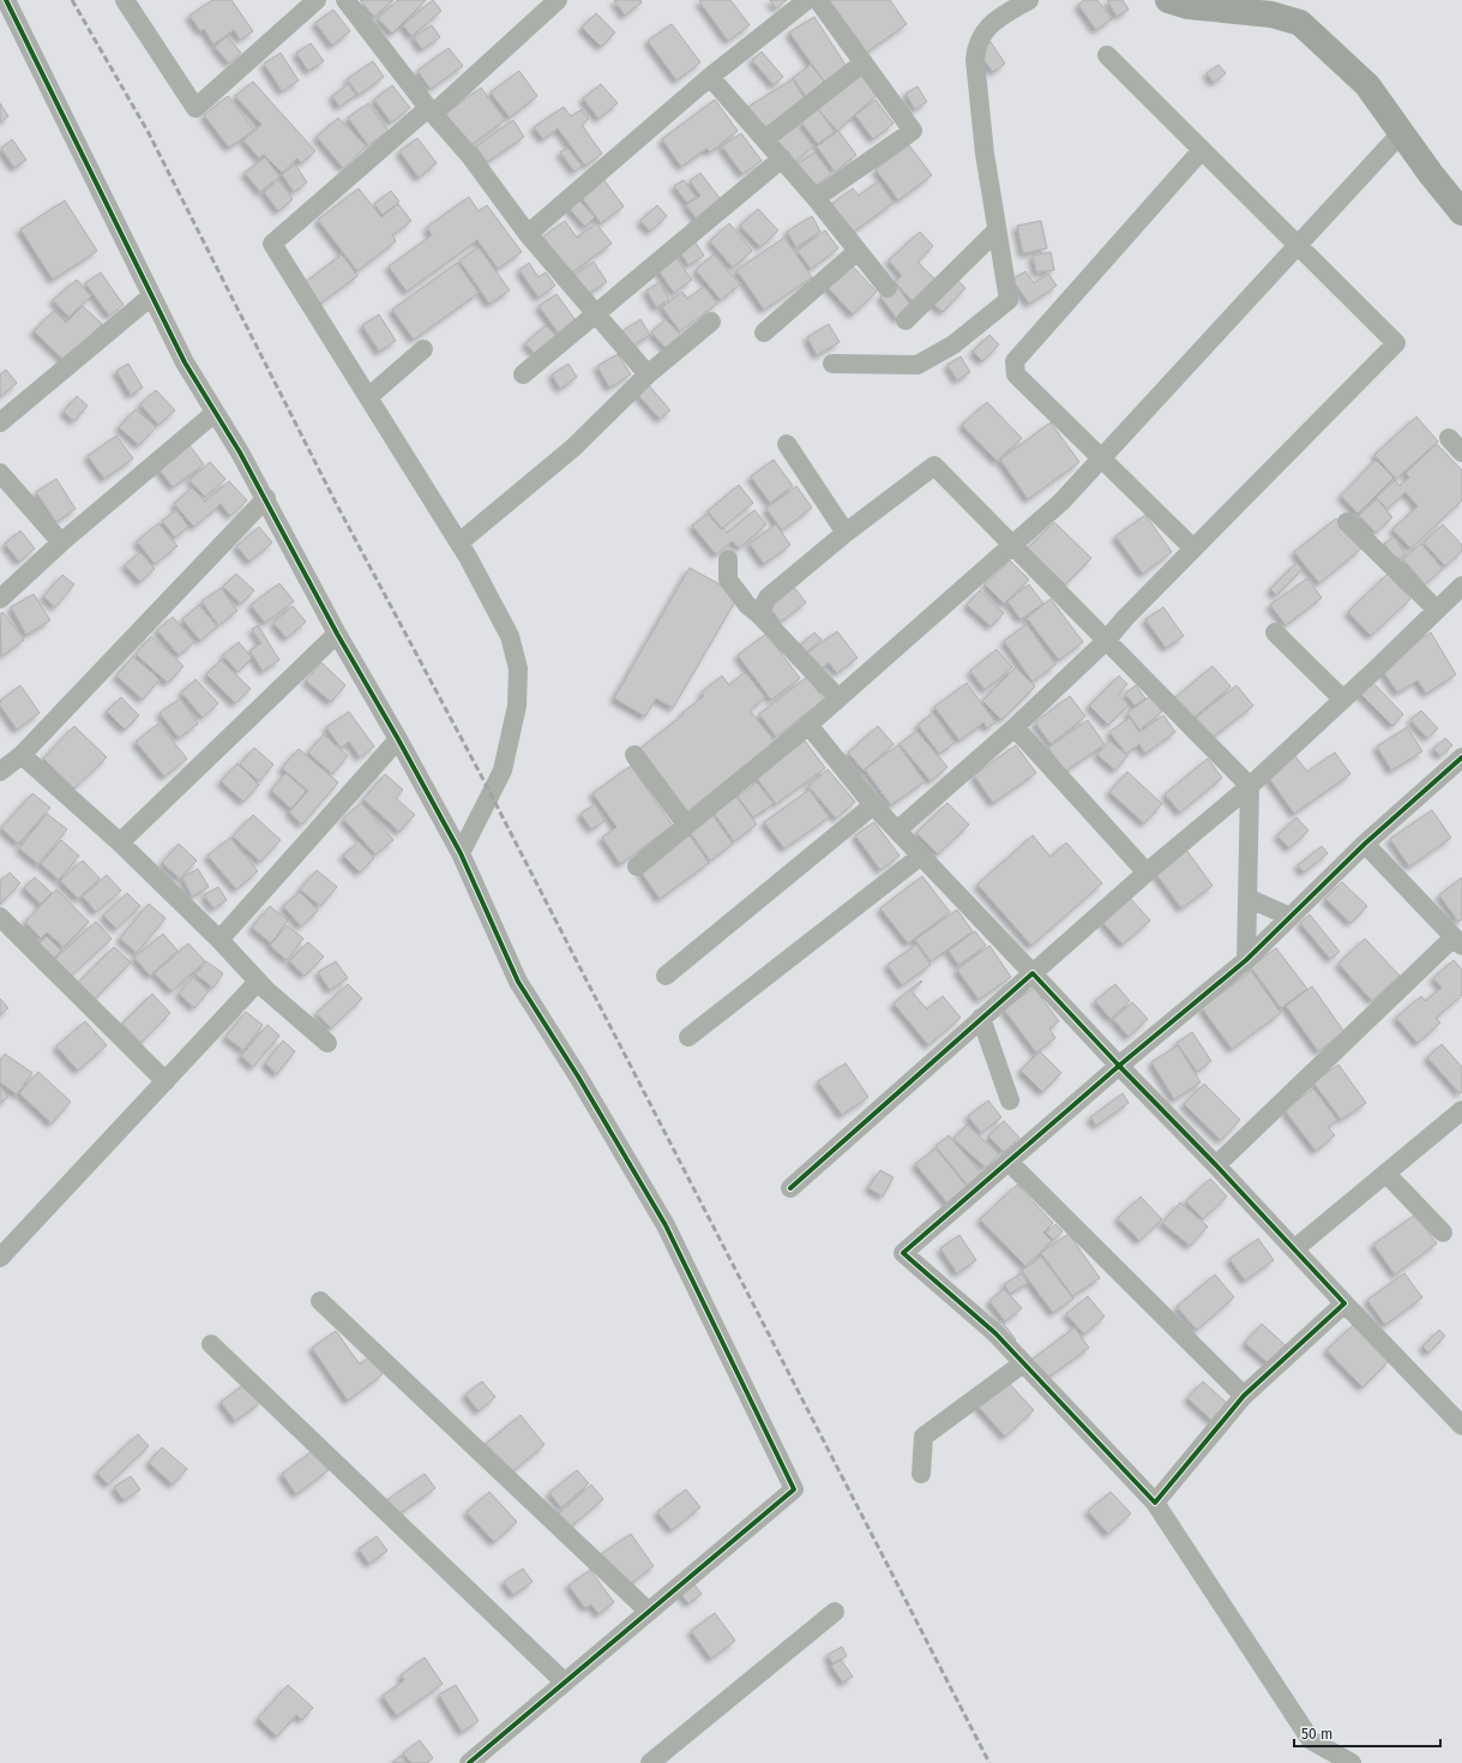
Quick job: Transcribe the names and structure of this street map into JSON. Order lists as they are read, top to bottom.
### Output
{
  "scale_bar": "50 m"
}
